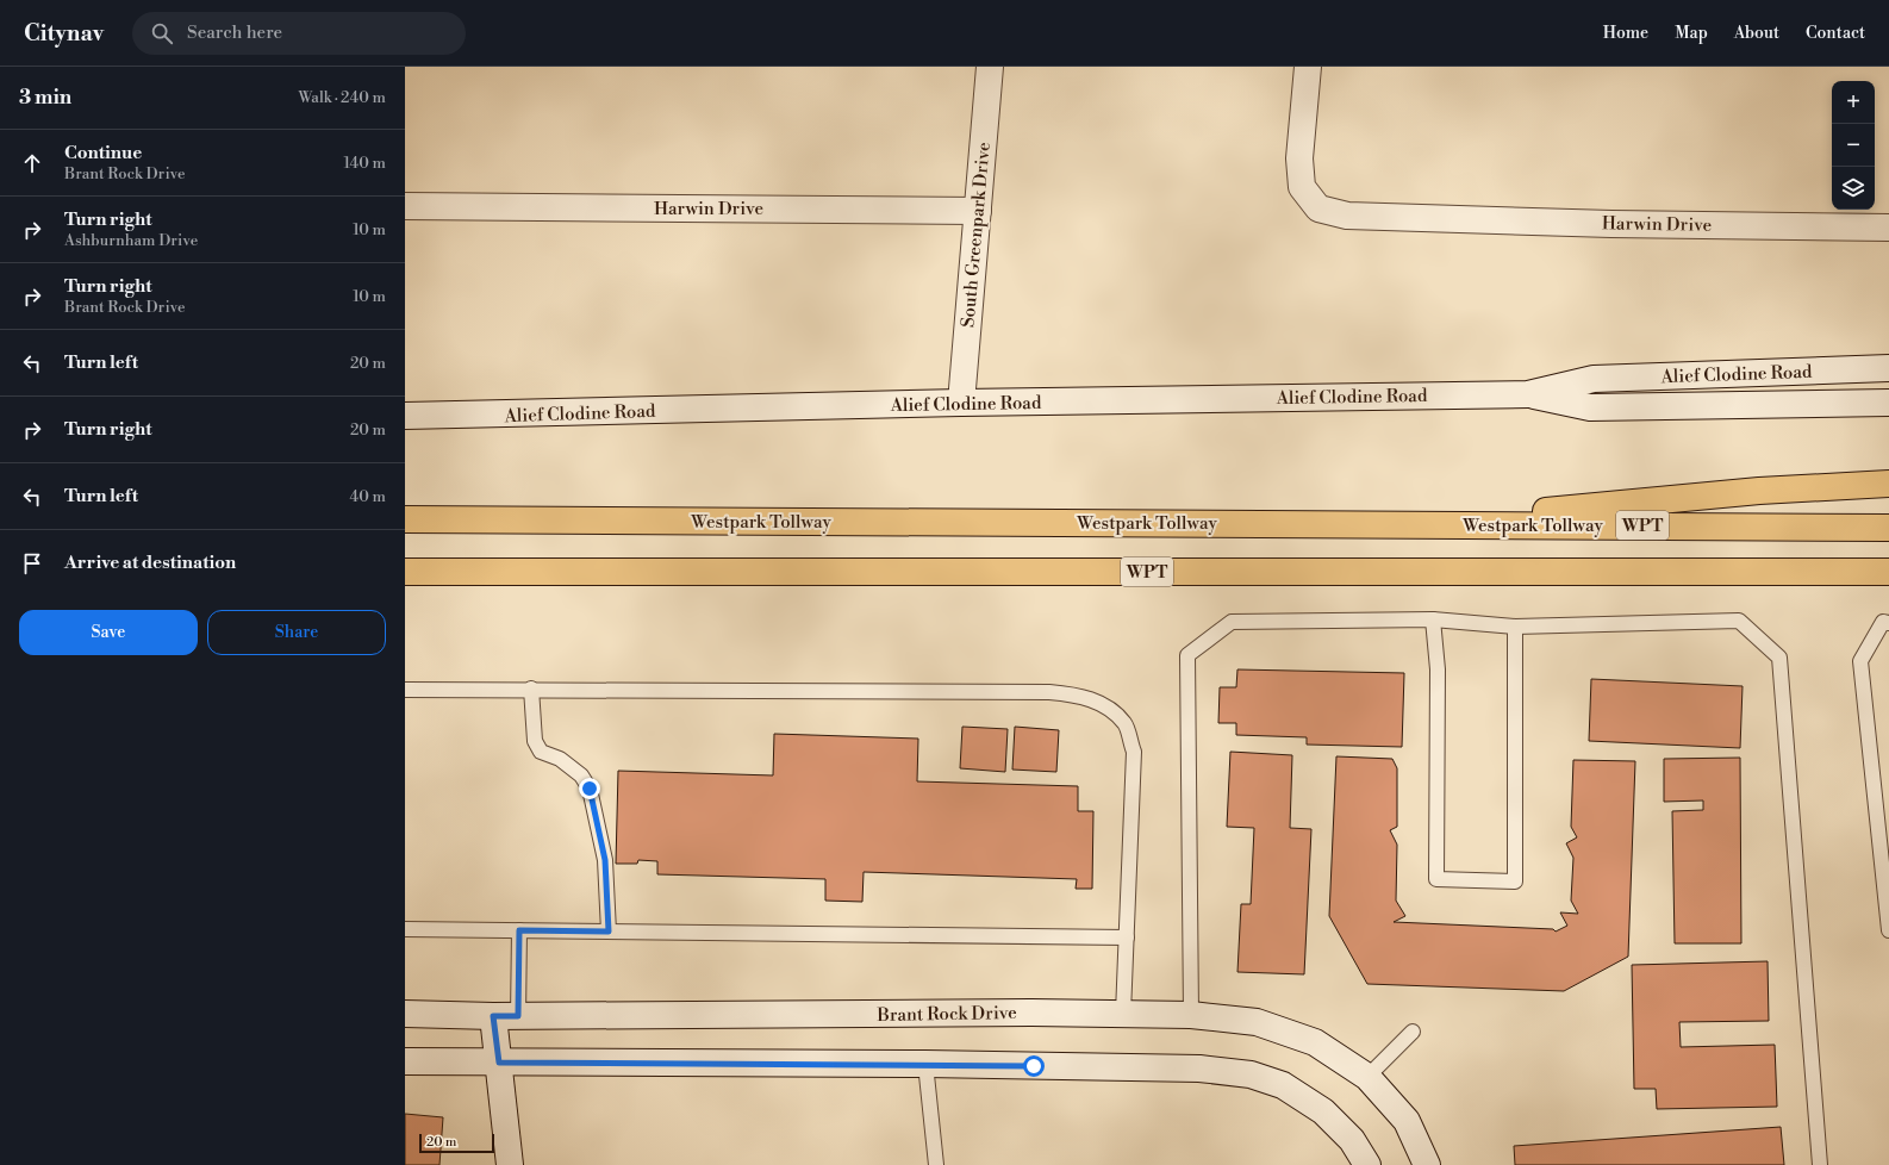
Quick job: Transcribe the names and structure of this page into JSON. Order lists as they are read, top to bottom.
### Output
{
  "streets": {
    "highway": ["Westpark Tollway", "WPT"],
    "street": [
      "Harwin Drive",
      "South Greenpark Drive",
      "Alief Clodine Road",
      "Brant Rock Drive"
    ]
  },
  "crossings": [
    ["Harwin Drive", "South Greenpark Drive"],
    ["South Greenpark Drive", "Alief Clodine Road"]
  ],
  "scale_bar": "20 m",
  "page": {
    "header": "Citynav",
    "search": "Search here",
    "nav": [
      "Home",
      "Map",
      "About",
      "Contact"
    ],
    "heading": ["3 min", "Walk · 240 m"],
    "map_buttons": ["+", "−"],
    "list": [
      ["Continue", "Brant Rock Drive", "140 m"],
      ["Turn right", "Ashburnham Drive", "10 m"],
      ["Turn right", "Brant Rock Drive", "10 m"],
      ["Turn left", "20 m"],
      ["Turn right", "20 m"],
      ["Turn left", "40 m"],
      "Arrive at destination"
    ],
    "buttons": ["Save", "Share"],
    "scale": "20 m"
  }
}
